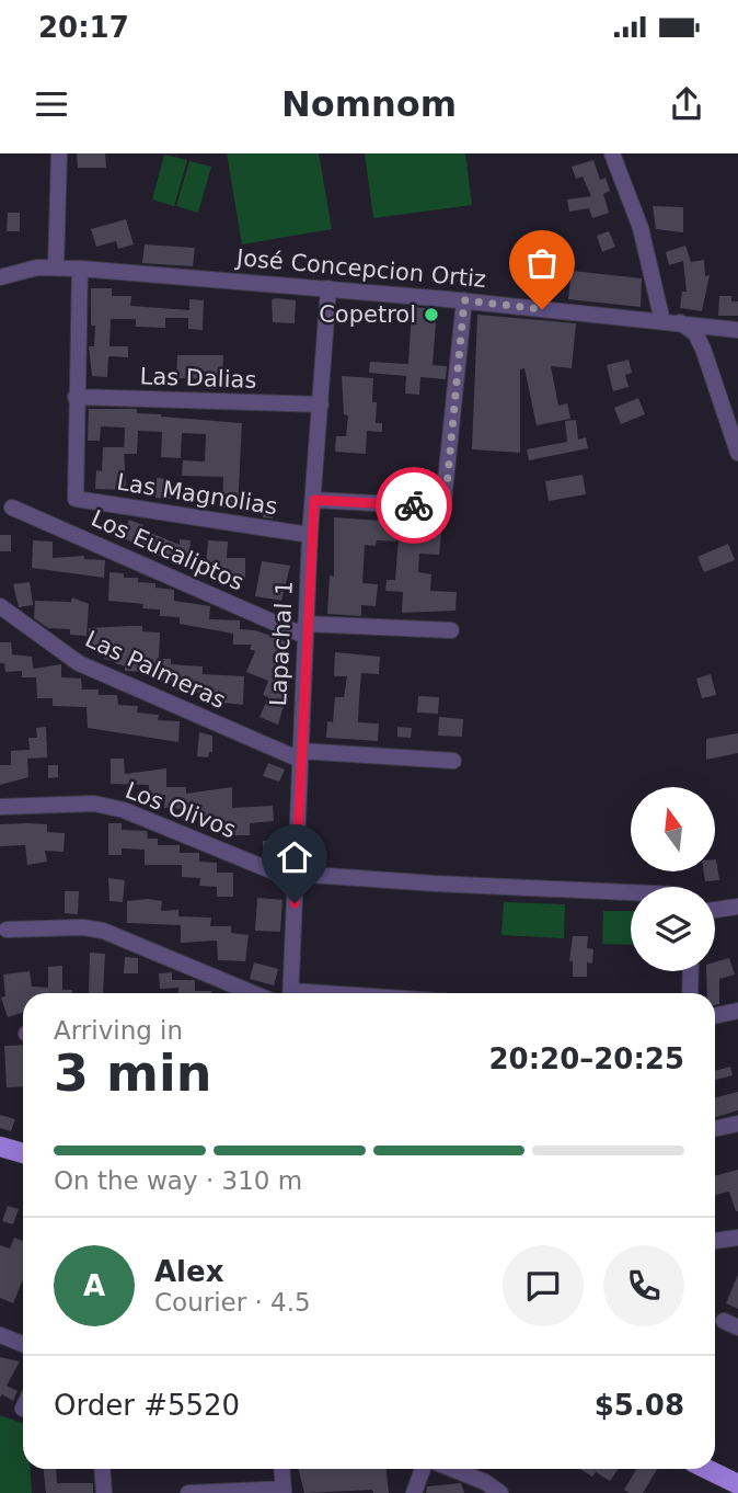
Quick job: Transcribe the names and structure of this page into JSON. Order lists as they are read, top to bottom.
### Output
{
  "streets": {
    "street": [
      "José Concepcion Ortiz",
      "Las Dalias",
      "Las Magnolias",
      "Los Eucaliptos",
      "Lapachal 1",
      "Las Palmeras",
      "Los Olivos"
    ]
  },
  "crossings": [
    ["José Concepcion Ortiz", "Lapachal 1"],
    ["Las Dalias", "Las Magnolias"],
    ["Las Dalias", "Lapachal 1"],
    ["Las Magnolias", "Lapachal 1"],
    ["Los Eucaliptos", "Lapachal 1"],
    ["Lapachal 1", "Las Palmeras"],
    ["Lapachal 1", "Los Olivos"]
  ],
  "places": ["Copetrol"],
  "north": "top",
  "page": {
    "status": "20:17",
    "header": "Nomnom",
    "heading": ["3 min", "Arriving in", "20:20–20:25"],
    "panel": [
      "Alex",
      "Courier · 4.5",
      "Order #5520",
      "$5.08"
    ],
    "bar": "On the way · 310 m",
    "round": "A"
  }
}
